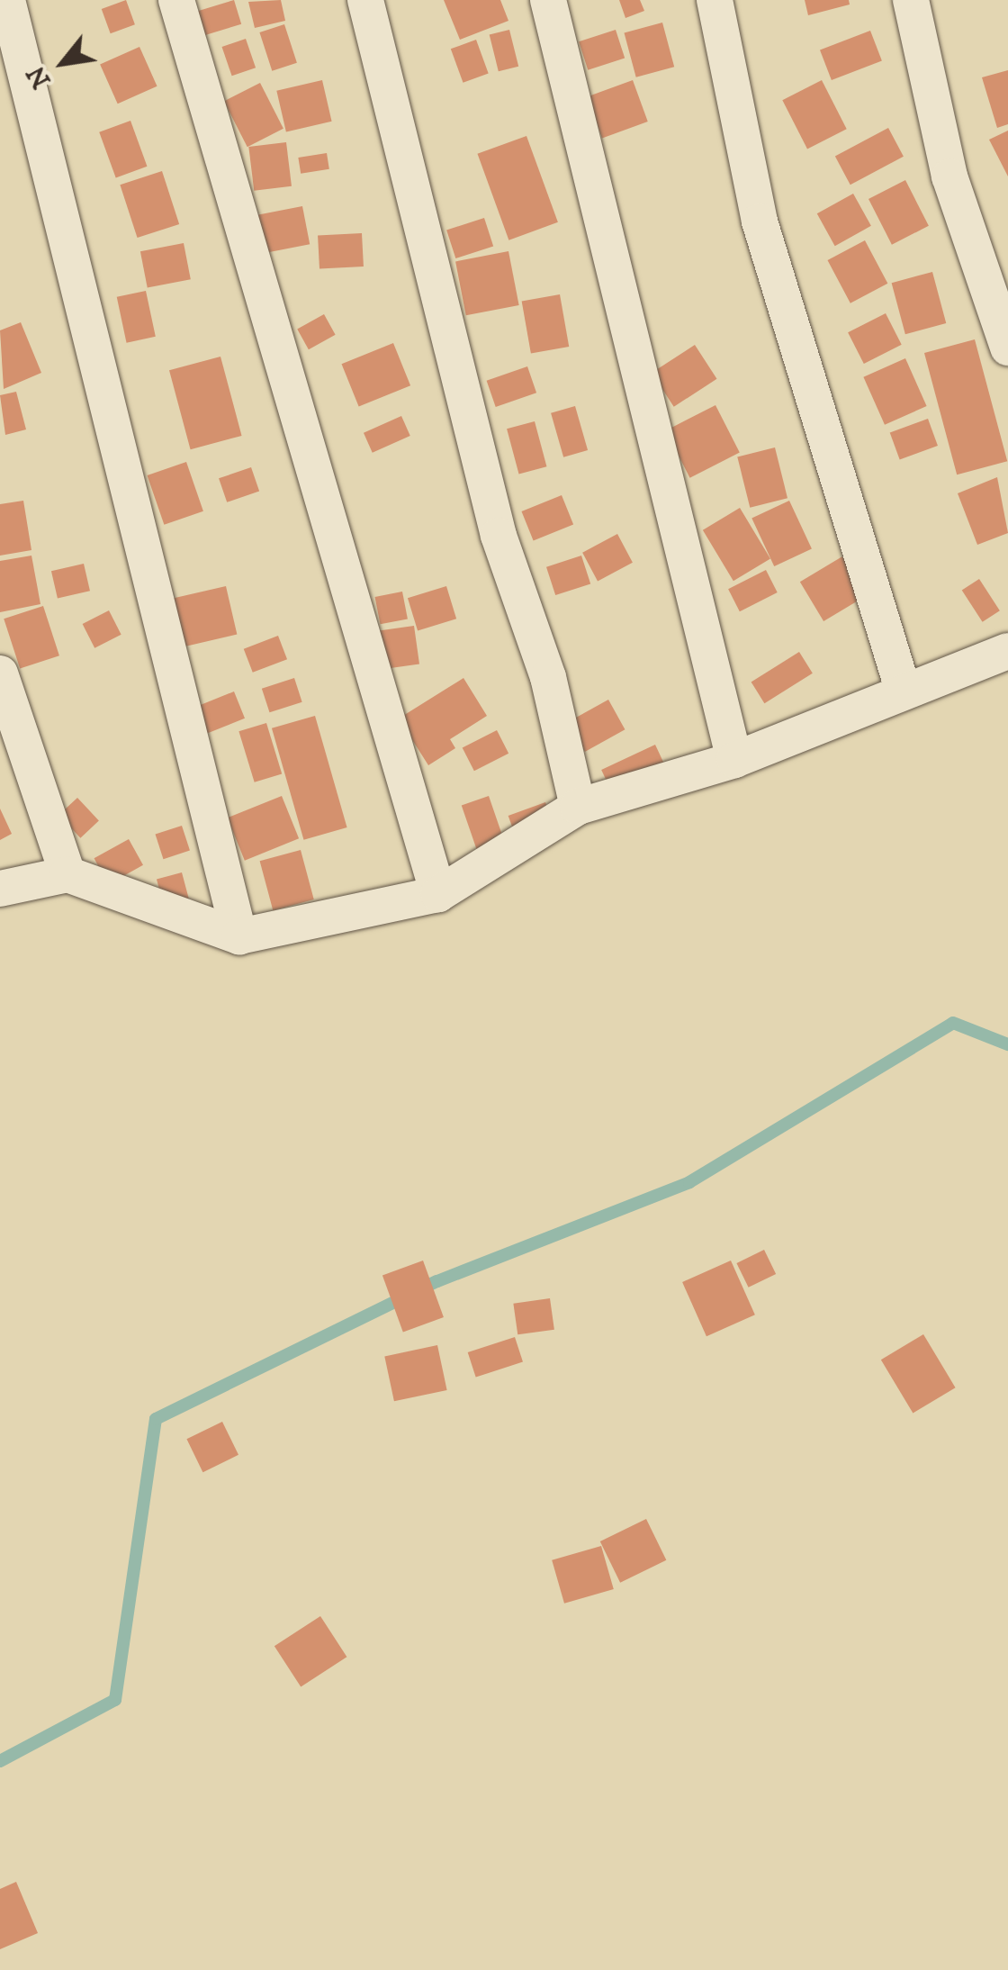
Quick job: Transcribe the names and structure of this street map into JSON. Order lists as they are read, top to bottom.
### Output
{
  "north": "bottom left"
}
